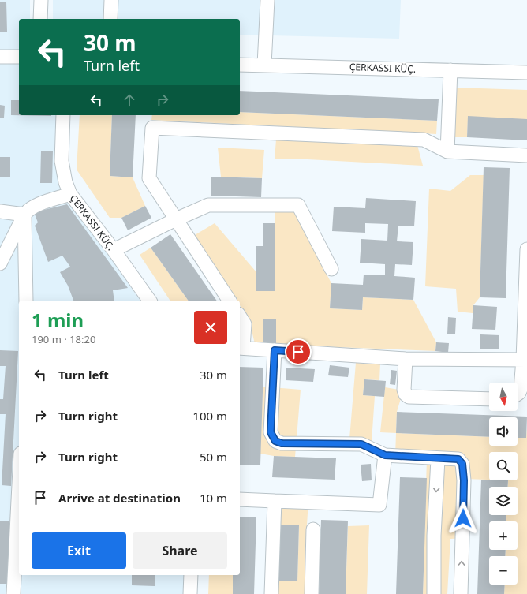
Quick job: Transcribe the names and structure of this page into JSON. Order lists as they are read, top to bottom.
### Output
{
  "north": "bottom",
  "page": {
    "turn": ["30 m", "Turn left"],
    "heading": ["1 min", "190 m · 18:20"],
    "list": [
      {
        "name": "Turn left",
        "value": "30 m"
      },
      {
        "name": "Turn right",
        "value": "100 m"
      },
      {
        "name": "Turn right",
        "value": "50 m"
      },
      {
        "name": "Arrive at destination",
        "value": "10 m"
      }
    ],
    "map_buttons": ["+", "−"],
    "buttons": ["Exit", "Share"]
  }
}
